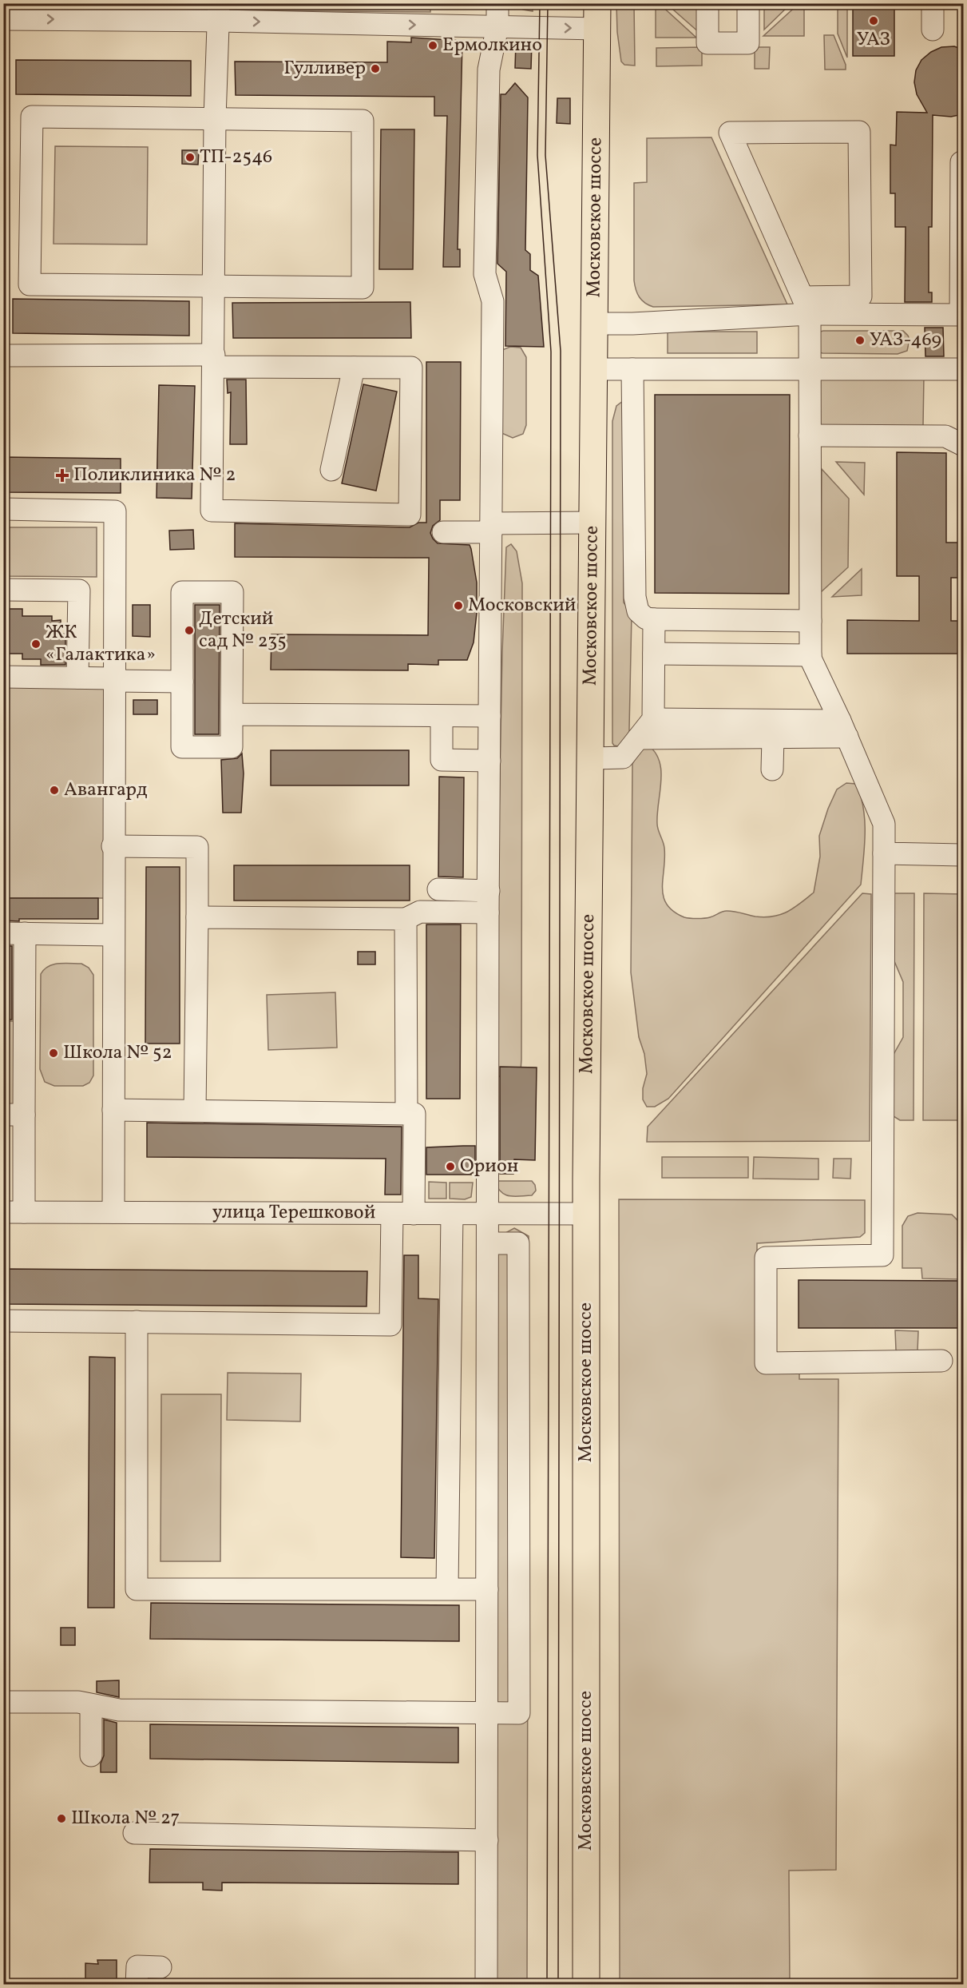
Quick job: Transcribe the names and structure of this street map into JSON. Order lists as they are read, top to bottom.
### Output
{
  "streets": {
    "main road": ["Московское шоссе"],
    "street": ["улица Терешковой"]
  },
  "crossings": [
    ["Московское шоссе", "улица Терешковой"]
  ],
  "places": {
    "other": [
      "УАЗ",
      "Ермолкино",
      "Гулливер",
      "ТП-2546",
      "УАЗ-469",
      "Московский",
      "Детский сад № 235",
      "ЖК «Галактика»",
      "Авангард",
      "Школа № 52",
      "Орион",
      "Школа № 27"
    ],
    "health": ["Поликлиника № 2"]
  }
}
